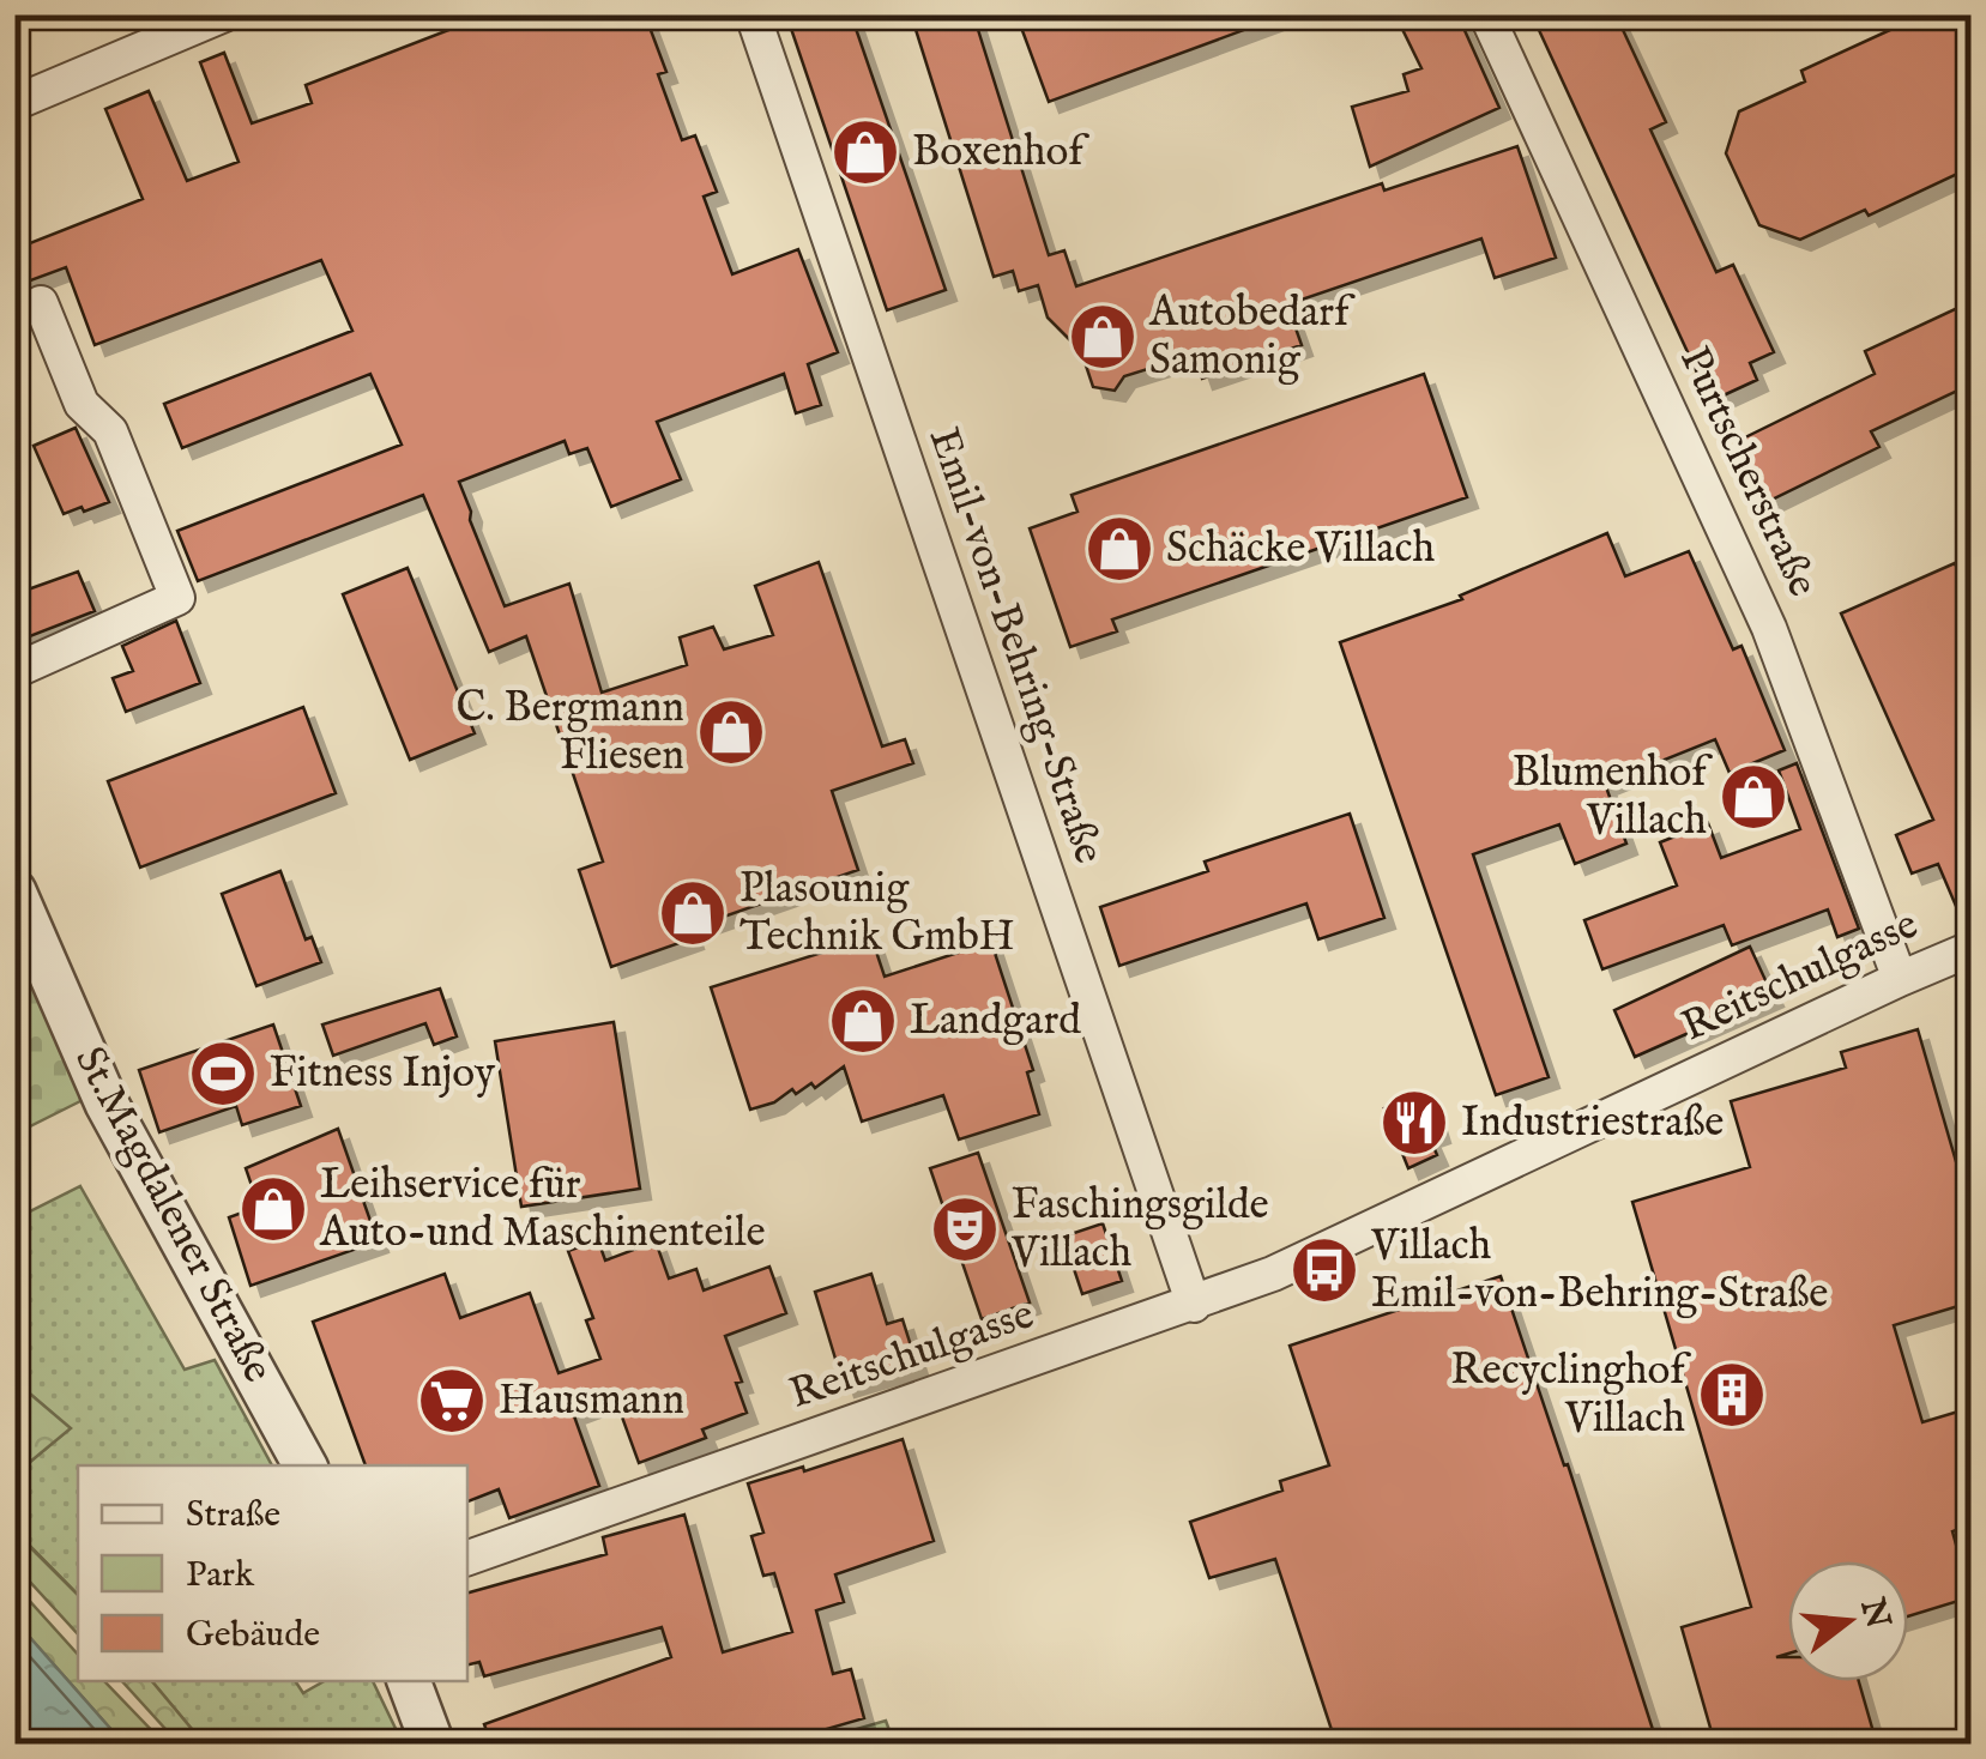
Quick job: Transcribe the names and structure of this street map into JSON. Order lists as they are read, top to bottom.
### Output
{
  "streets": {
    "street": [
      "Purtscherstraße",
      "Emil-von-Behring-Straße",
      "Reitschulgasse",
      "St.Magdalener Straße"
    ]
  },
  "crossings": [
    ["Purtscherstraße", "Reitschulgasse"],
    ["Emil-von-Behring-Straße", "Reitschulgasse"]
  ],
  "places": {
    "shop": [
      "Boxenhof",
      "Autobedarf Samonig",
      "Schäcke Villach",
      "C. Bergmann Fliesen",
      "Blumenhof Villach",
      "Plasounig Technik GmbH",
      "Landgard",
      "Leihservice für Auto-und Maschinenteile"
    ],
    "sports": ["Fitness Injoy"],
    "restaurant": ["Industriestraße"],
    "theatre": ["Faschingsgilde Villach"],
    "bus stop": ["Villach Emil-von-Behring-Straße"],
    "building": ["Recyclinghof Villach"],
    "supermarket": ["Hausmann"]
  },
  "legend": ["Straße", "Park", "Gebäude"],
  "north": "right"
}
